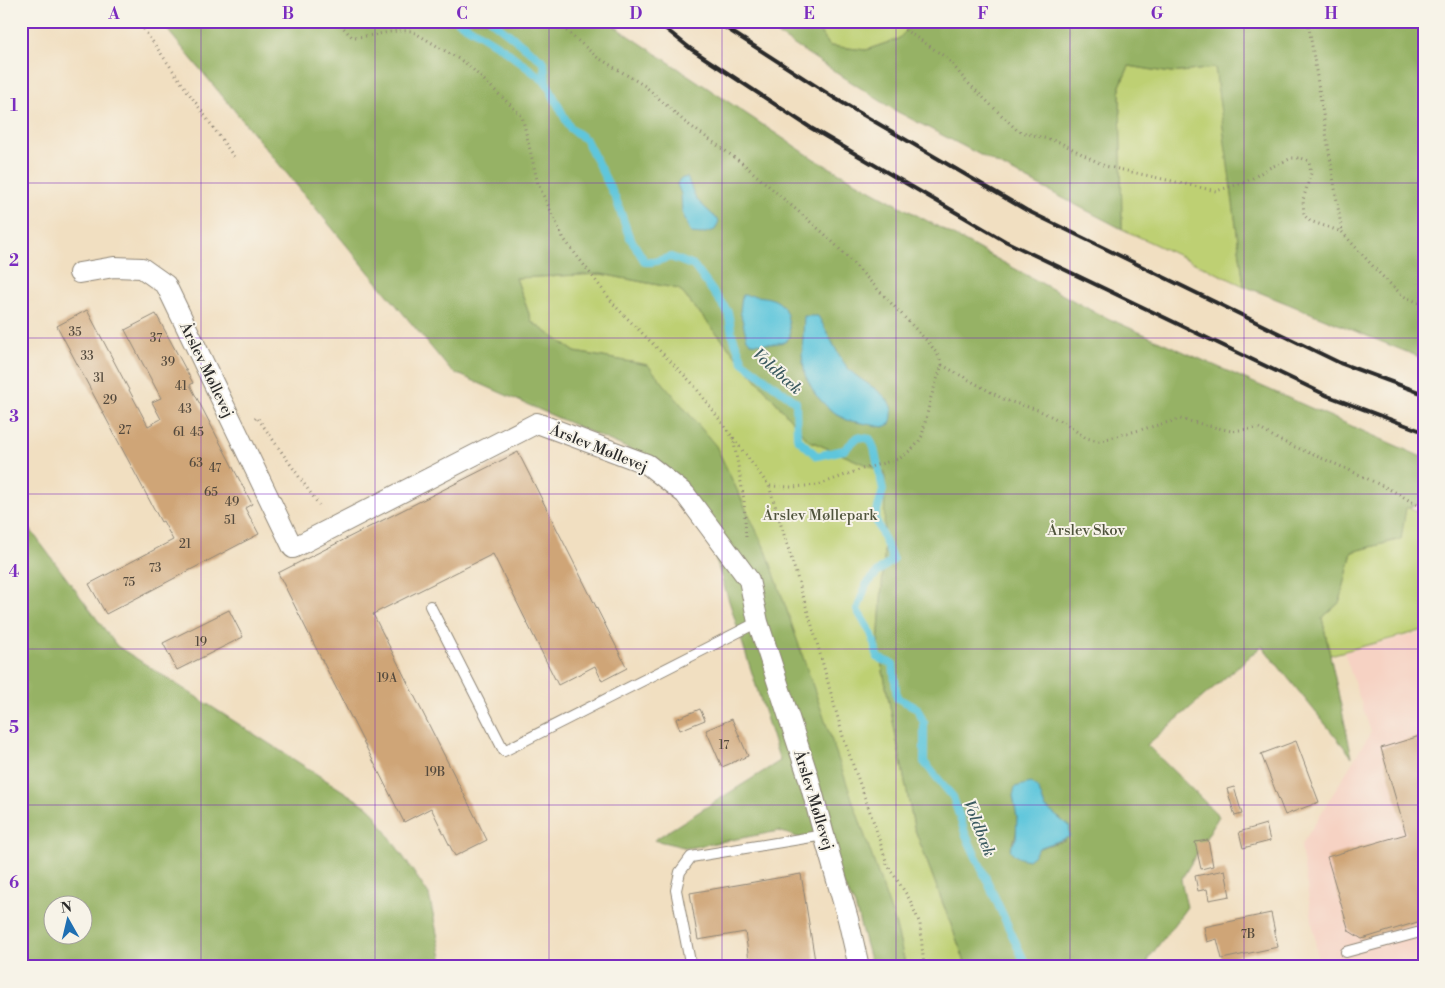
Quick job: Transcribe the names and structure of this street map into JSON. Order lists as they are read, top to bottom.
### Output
{
  "streets": {
    "street": ["Årslev Møllevej"]
  },
  "water": ["Voldbæk"],
  "parks": ["Årslev Møllepark", "Årslev Skov"],
  "house_numbers": [
    "35",
    "37",
    "33",
    "39",
    "31",
    "41",
    "29",
    "43",
    "27",
    "61",
    "45",
    "63",
    "47",
    "65",
    "49",
    "51",
    "21",
    "73",
    "75",
    "19",
    "19A",
    "17",
    "19B",
    "7B"
  ],
  "north": "top",
  "grid": {
    "columns": [
      "A",
      "B",
      "C",
      "D",
      "E",
      "F",
      "G",
      "H"
    ],
    "rows": [
      "1",
      "2",
      "3",
      "4",
      "5",
      "6"
    ]
  }
}
